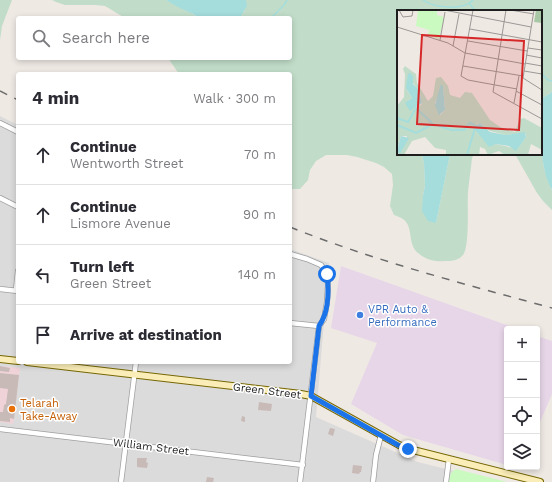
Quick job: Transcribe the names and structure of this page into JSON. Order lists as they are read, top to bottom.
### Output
{
  "streets": {
    "street": ["Green Street", "William Street"]
  },
  "places": ["VPR Auto & Performance", "Telarah Take-Away"],
  "page": {
    "search": "Search here",
    "heading": ["4 min", "Walk · 300 m"],
    "list": [
      ["Continue", "Wentworth Street", "70 m"],
      ["Continue", "Lismore Avenue", "90 m"],
      ["Turn left", "Green Street", "140 m"],
      "Arrive at destination"
    ],
    "map_buttons": ["+", "−"]
  }
}
